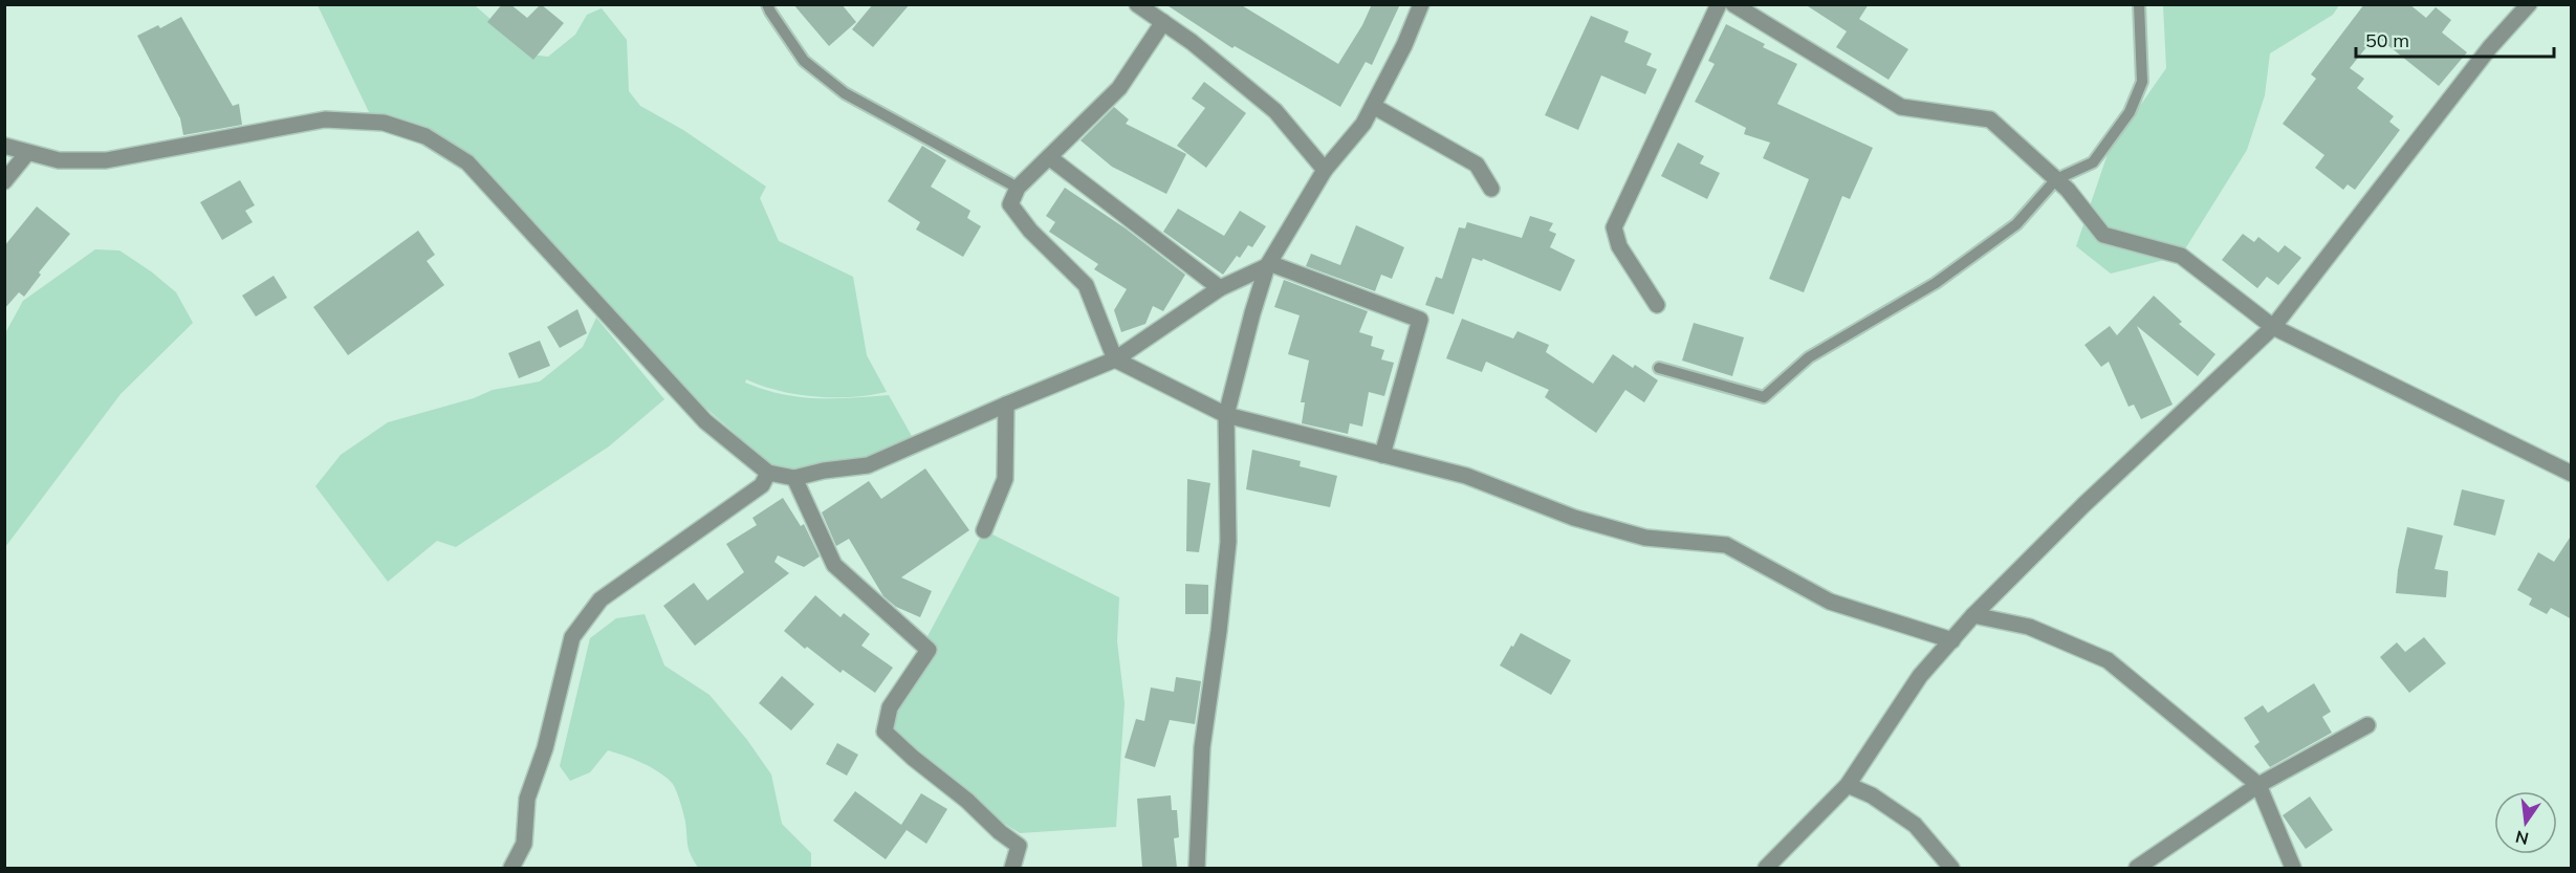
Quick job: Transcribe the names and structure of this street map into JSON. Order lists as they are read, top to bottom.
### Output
{
  "scale_bar": "50 m",
  "north": "bottom"
}
